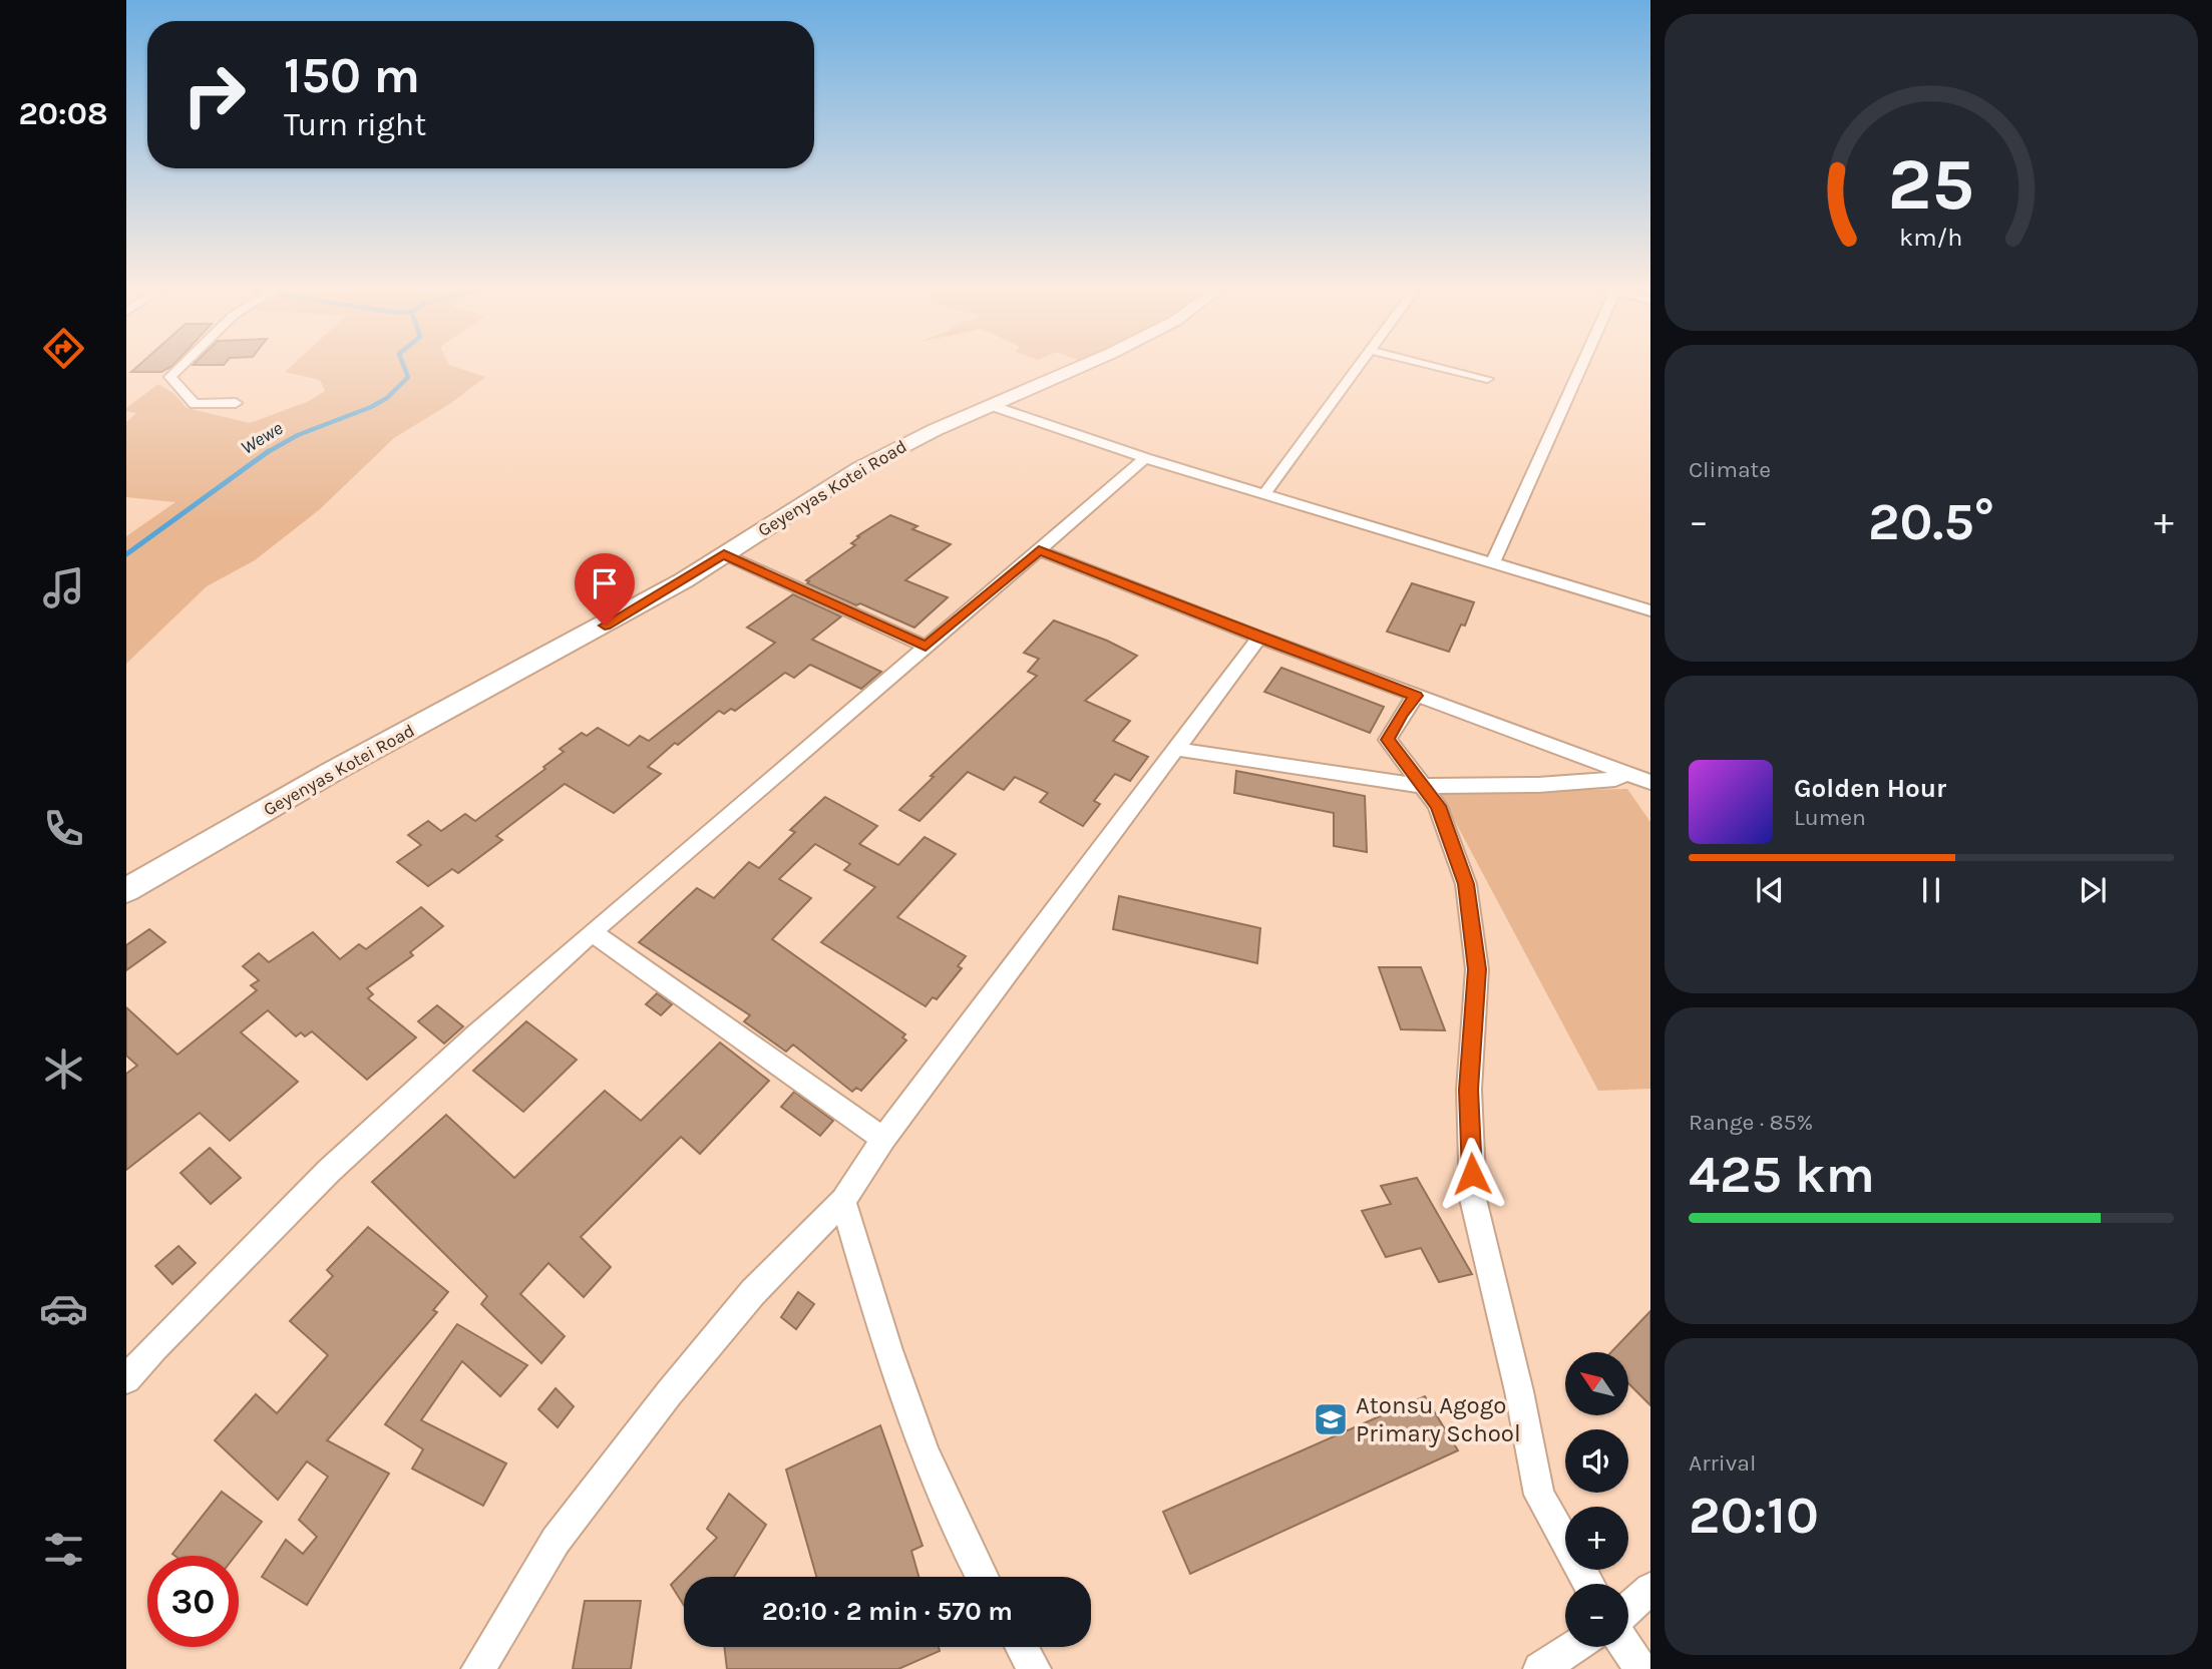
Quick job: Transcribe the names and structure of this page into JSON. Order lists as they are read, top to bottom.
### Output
{
  "streets": {
    "street": ["Geyenyas Kotei Road"]
  },
  "water": ["Wewe"],
  "places": {
    "school or university": ["Atonsu Agogo Primary School"]
  },
  "north": "top left",
  "page": {
    "tabs": "20:08",
    "turn": ["150 m", "Turn right"],
    "tile": [
      "Climate",
      ["Range · 85%", "425 km"],
      ["Arrival", "20:10"]
    ],
    "heat": ["−", "20.5°", "+"],
    "song": ["Golden Hour", "Lumen"],
    "map_buttons": ["+", "−"],
    "limit": "30",
    "trip": "20:10 · 2 min · 570 m",
    "gauge": ["25", "km/h"]
  }
}
